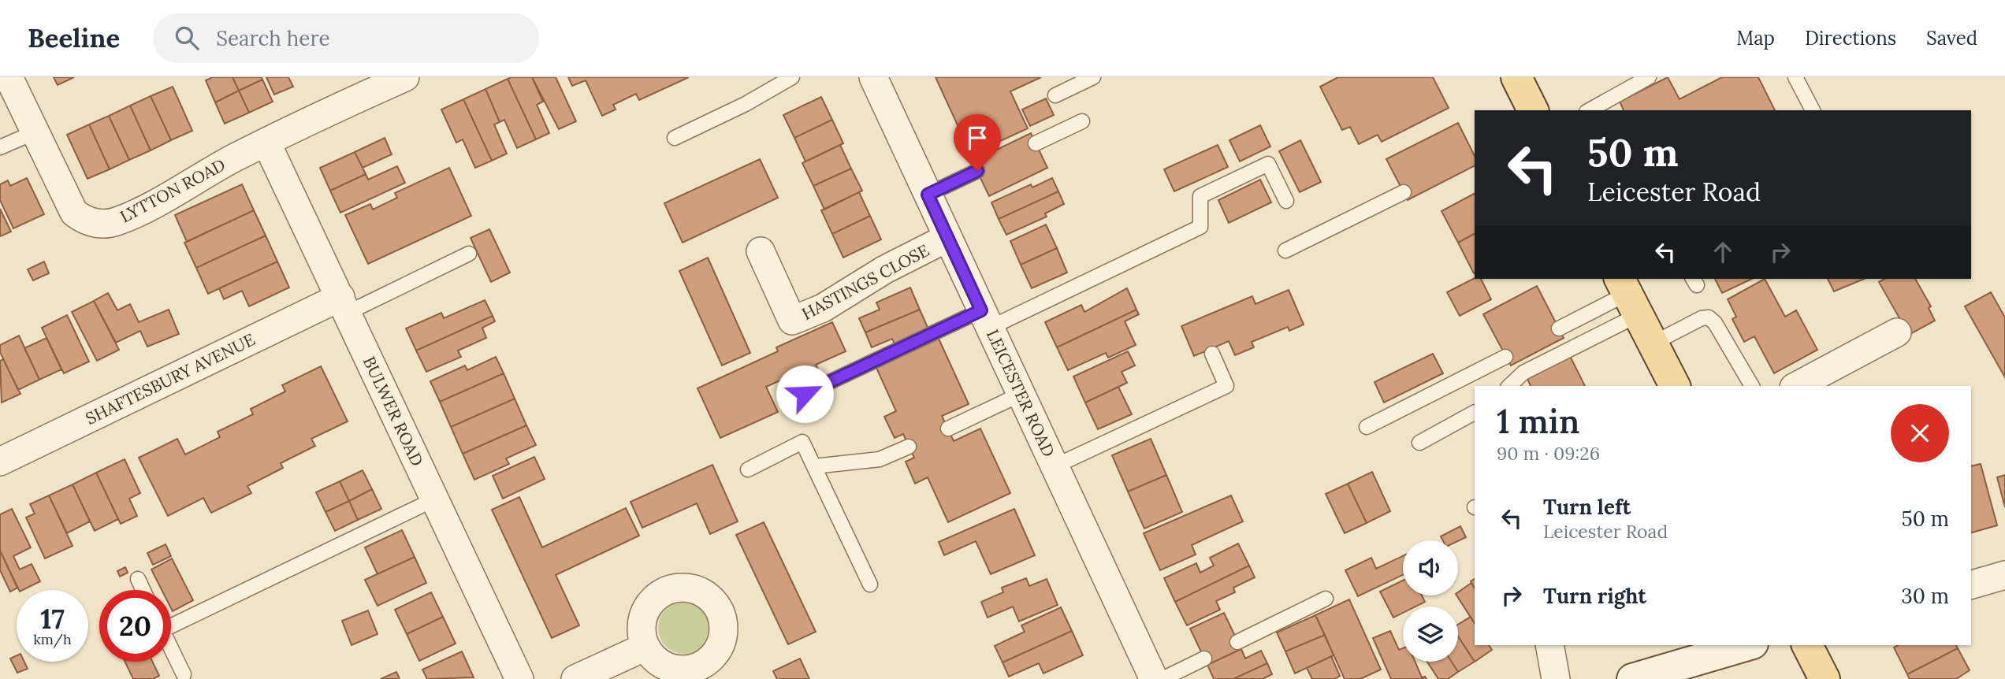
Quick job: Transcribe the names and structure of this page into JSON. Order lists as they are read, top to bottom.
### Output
{
  "streets": {
    "street": [
      "LYTTON ROAD",
      "HASTINGS CLOSE",
      "SHAFTESBURY AVENUE",
      "LEICESTER ROAD",
      "BULWER ROAD"
    ]
  },
  "crossings": [
    ["LYTTON ROAD", "BULWER ROAD"],
    ["HASTINGS CLOSE", "LEICESTER ROAD"],
    ["SHAFTESBURY AVENUE", "BULWER ROAD"]
  ],
  "page": {
    "header": "Beeline",
    "search": "Search here",
    "nav": ["Map", "Directions", "Saved"],
    "turn": ["50 m", "Leicester Road"],
    "heading": ["1 min", "90 m · 09:26"],
    "list": [
      {
        "name": "Turn left",
        "note": "Leicester Road",
        "value": "50 m"
      },
      {
        "name": "Turn right",
        "value": "30 m"
      }
    ],
    "speed": "17 km/h",
    "limit": "20"
  }
}
